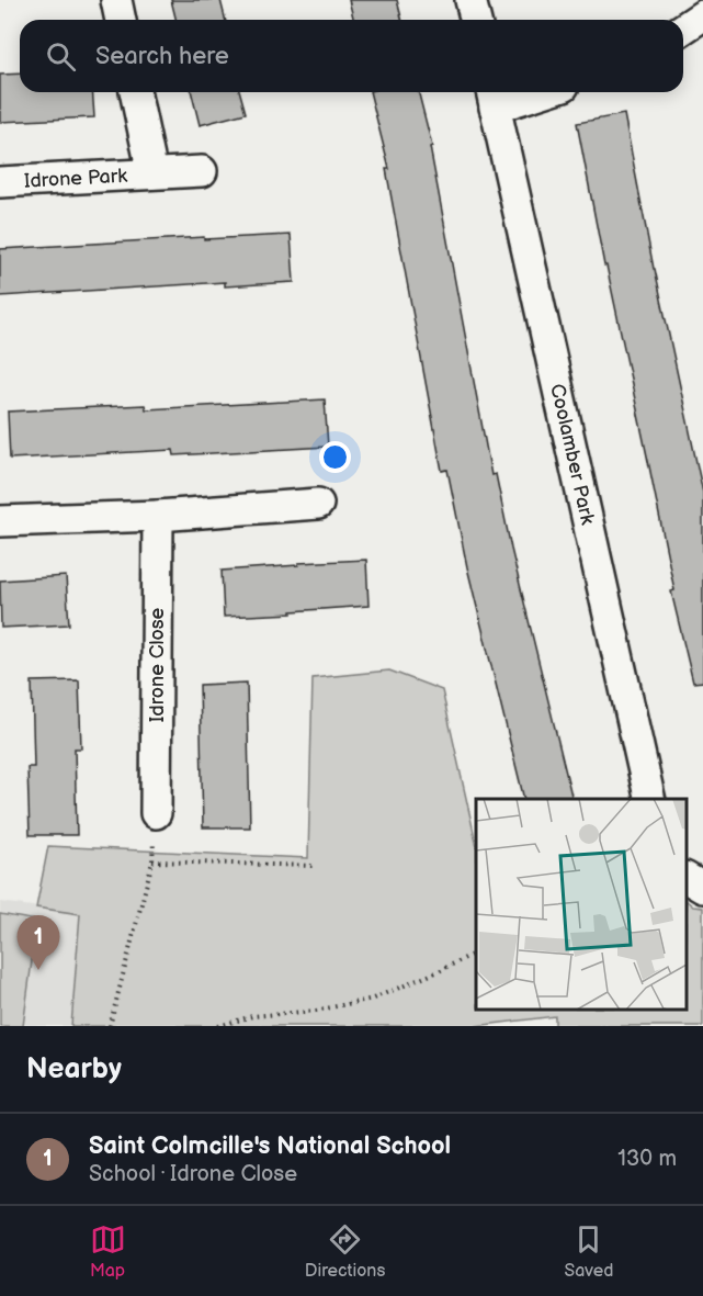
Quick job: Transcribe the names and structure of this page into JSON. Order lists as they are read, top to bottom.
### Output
{
  "streets": {
    "street": ["Idrone Park", "Coolamber Park", "Idrone Close"]
  },
  "page": {
    "search": "Search here",
    "pins": "1",
    "heading": "Nearby",
    "list": [
      {
        "mark": "1",
        "name": "Saint Colmcille's National School",
        "note": "School · Idrone Close",
        "value": "130 m"
      }
    ],
    "nav": ["Map", "Directions", "Saved"]
  }
}
